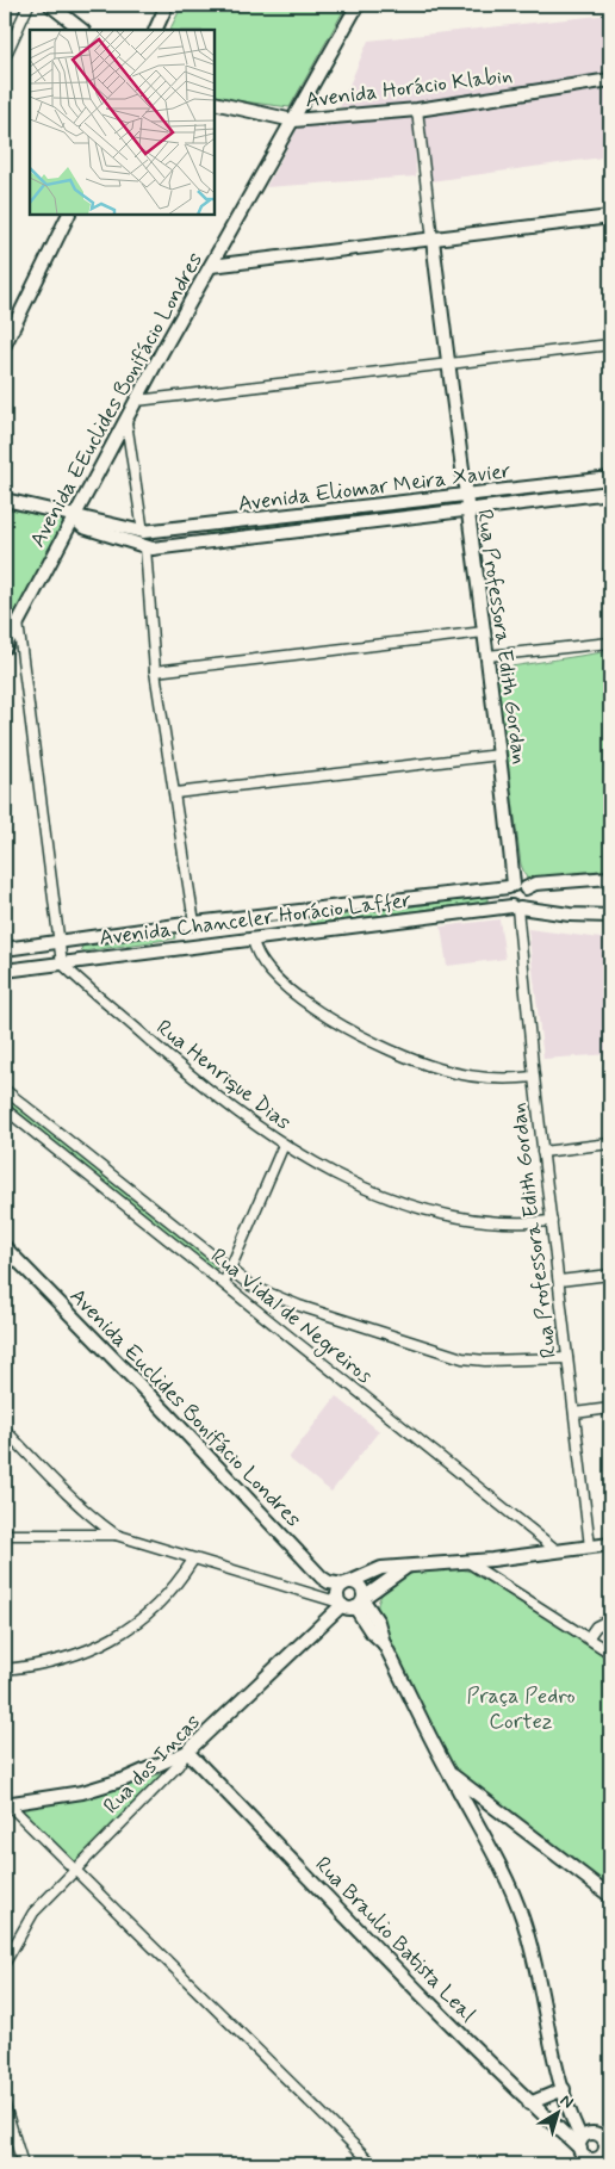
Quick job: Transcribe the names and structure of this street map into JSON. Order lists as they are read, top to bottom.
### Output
{
  "streets": {
    "street": [
      "Avenida Horácio Klabin",
      "Avenida EEuclides Bonifácio Londres",
      "Avenida Eliomar Meira Xavier",
      "Rua Professora Edith Gordan",
      "Avenida Chanceler Horácio Laffer",
      "Rua Henrique Dias",
      "Rua Vidal de Negreiros",
      "Avenida Euclides Bonifácio Londres",
      "Rua dos Incas",
      "Rua Braulio Batista Leal"
    ]
  },
  "crossings": [
    ["Avenida Horácio Klabin", "Avenida EEuclides Bonifácio Londres"],
    ["Avenida Horácio Klabin", "Rua Professora Edith Gordan"],
    ["Avenida EEuclides Bonifácio Londres", "Avenida Eliomar Meira Xavier"],
    ["Avenida Eliomar Meira Xavier", "Rua Professora Edith Gordan"],
    ["Rua Professora Edith Gordan", "Avenida Chanceler Horácio Laffer"],
    ["Rua Professora Edith Gordan", "Rua Henrique Dias"],
    ["Rua Professora Edith Gordan", "Rua Vidal de Negreiros"],
    ["Avenida Chanceler Horácio Laffer", "Rua Henrique Dias"],
    ["Rua dos Incas", "Rua Braulio Batista Leal"]
  ],
  "parks": ["Praça Pedro Cortez"],
  "north": "top right"
}
